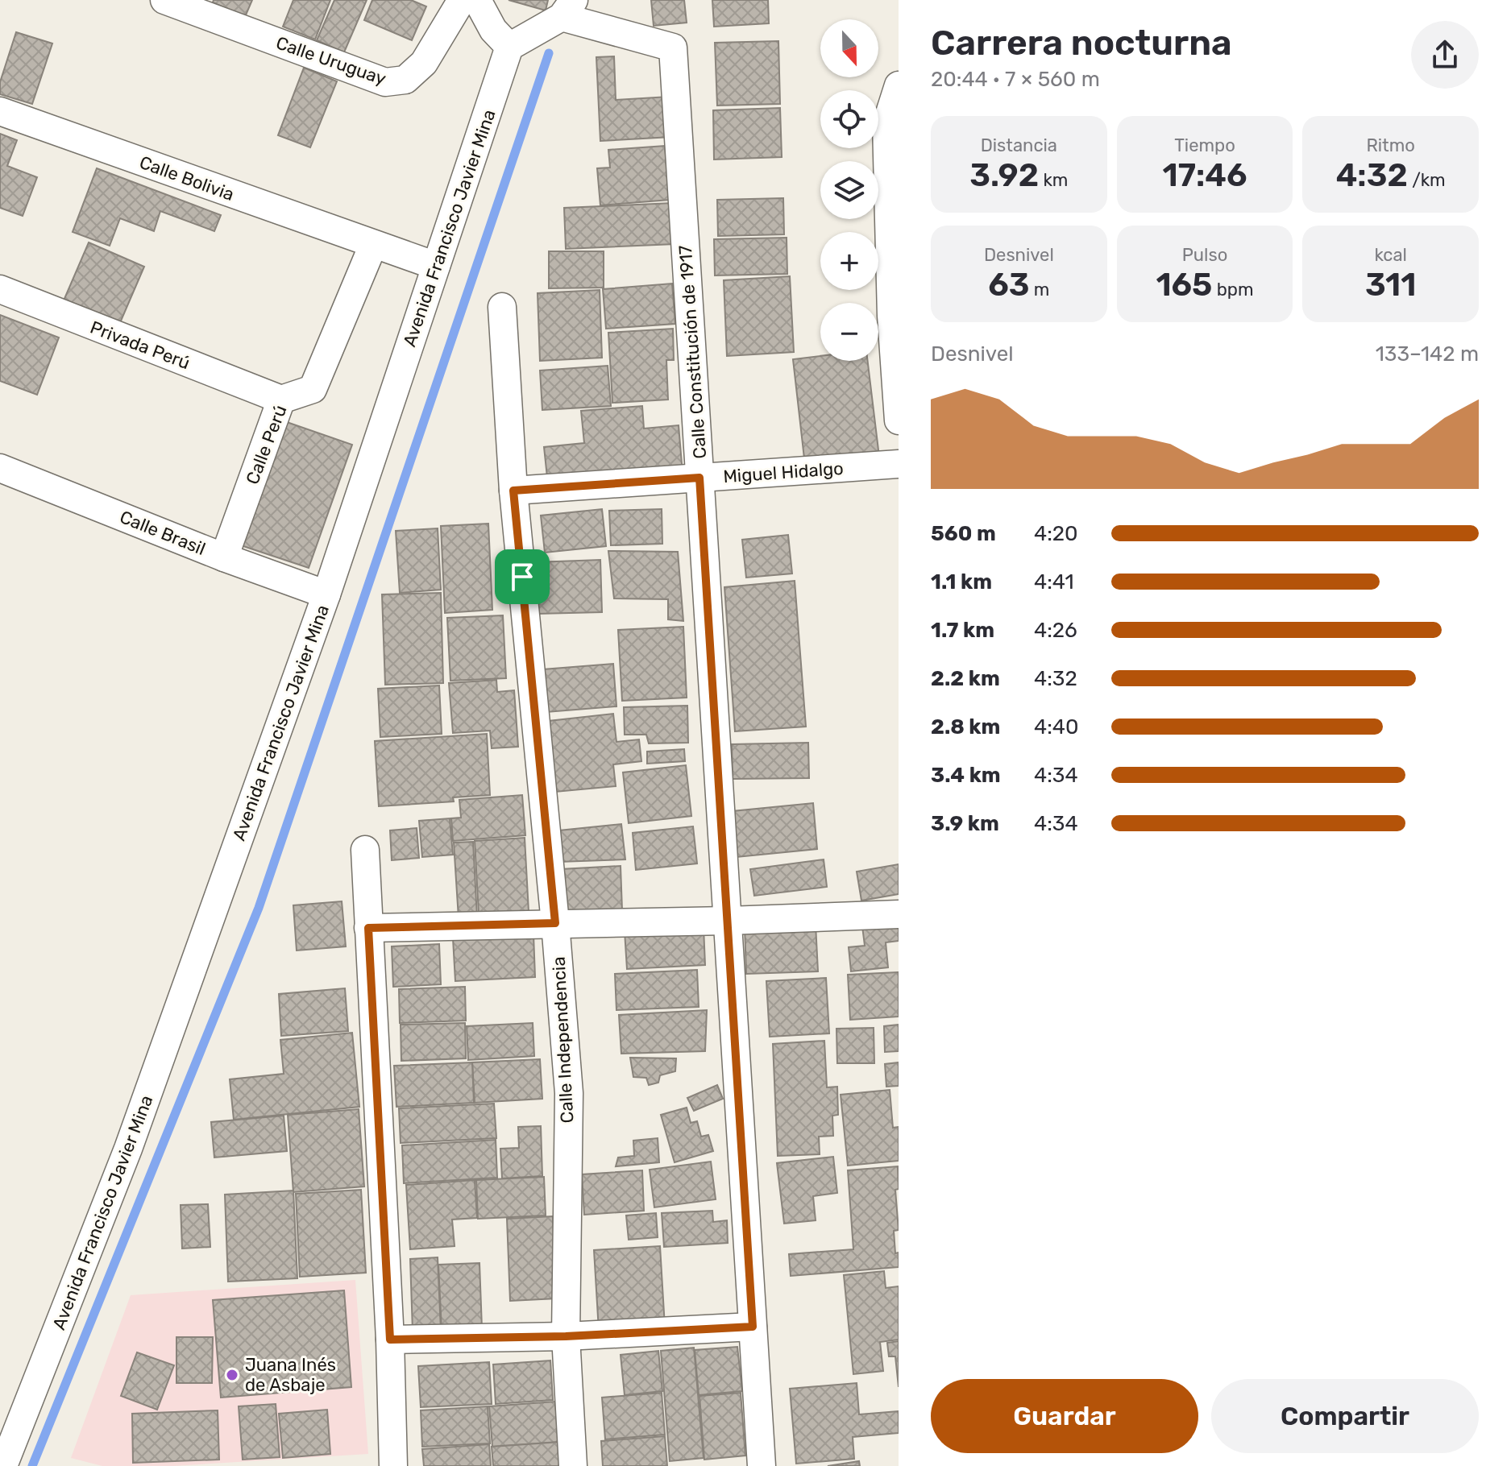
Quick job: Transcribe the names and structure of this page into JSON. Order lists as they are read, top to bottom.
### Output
{
  "streets": {
    "street": [
      "Calle Uruguay",
      "Calle Bolivia",
      "Avenida Francisco Javier Mina",
      "Privada Perú",
      "Calle Constitución de 1917",
      "Calle Perú",
      "Miguel Hidalgo",
      "Calle Brasil",
      "Calle Independencia"
    ]
  },
  "crossings": [
    ["Calle Bolivia", "Avenida Francisco Javier Mina"],
    ["Calle Bolivia", "Calle Perú"],
    ["Avenida Francisco Javier Mina", "Calle Brasil"],
    ["Privada Perú", "Calle Perú"],
    ["Calle Constitución de 1917", "Miguel Hidalgo"],
    ["Calle Perú", "Calle Brasil"],
    ["Miguel Hidalgo", "Calle Independencia"]
  ],
  "places": ["Juana Inés de Asbaje"],
  "north": "bottom",
  "page": {
    "heading": ["Carrera nocturna", "20:44 · 7 × 560 m"],
    "map_buttons": ["+", "−"],
    "stats": [
      ["Distancia", "3.92 km"],
      ["Tiempo", "17:46"],
      ["Ritmo", "4:32 /km"],
      ["Desnivel", "63 m"],
      ["Pulso", "165 bpm"],
      ["kcal", "311"]
    ],
    "chart": ["Desnivel", "133–142 m"],
    "list": [
      {
        "name": "560 m",
        "note": "4:20"
      },
      {
        "name": "1.1 km",
        "note": "4:41"
      },
      {
        "name": "1.7 km",
        "note": "4:26"
      },
      {
        "name": "2.2 km",
        "note": "4:32"
      },
      {
        "name": "2.8 km",
        "note": "4:40"
      },
      {
        "name": "3.4 km",
        "note": "4:34"
      },
      {
        "name": "3.9 km",
        "note": "4:34"
      }
    ],
    "buttons": ["Guardar", "Compartir"]
  }
}
